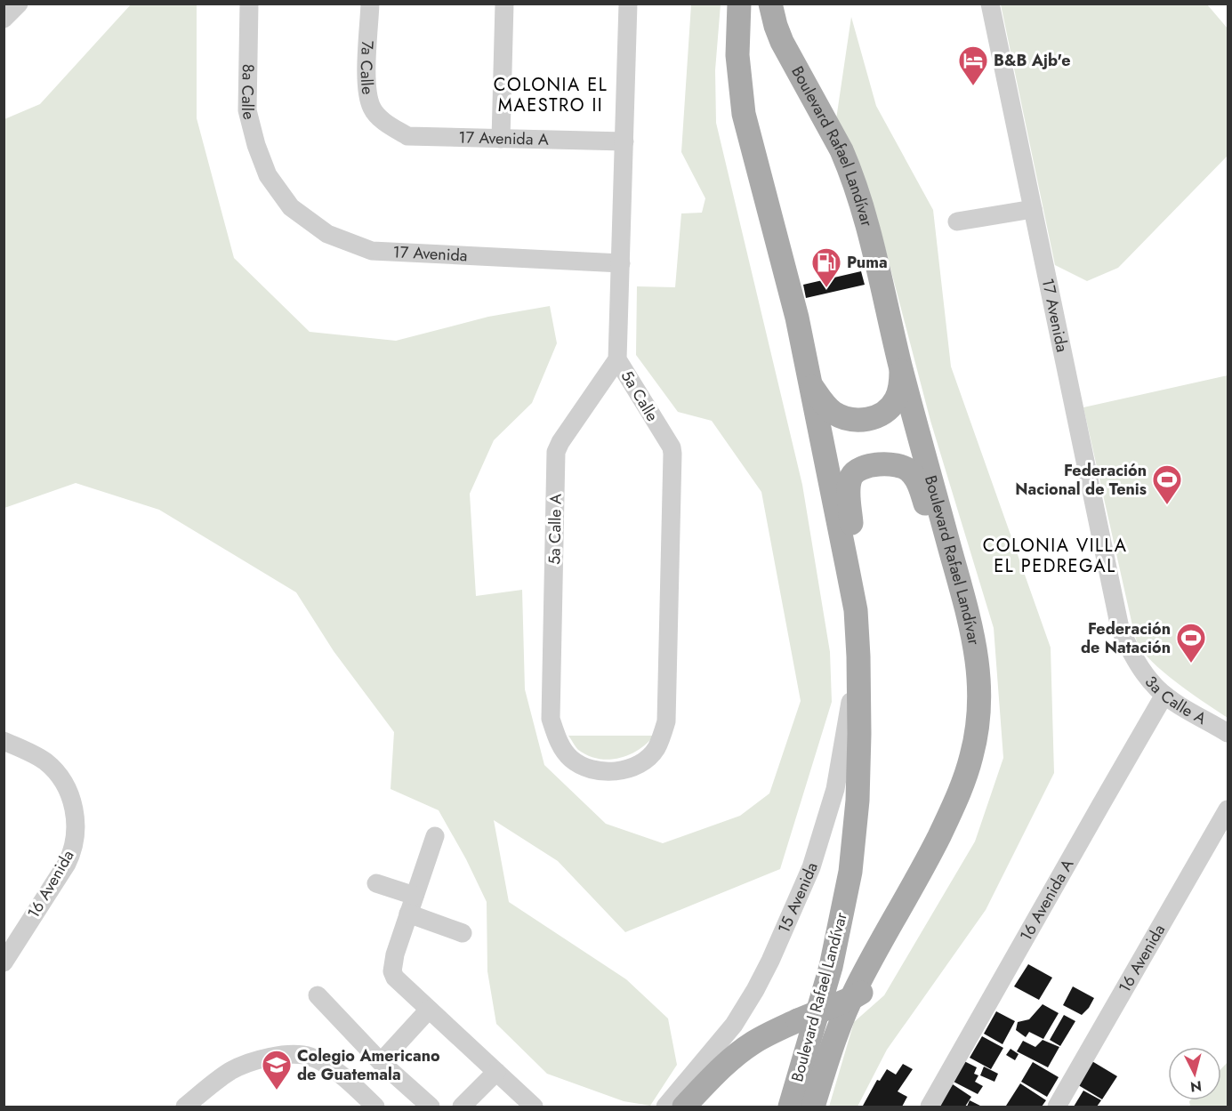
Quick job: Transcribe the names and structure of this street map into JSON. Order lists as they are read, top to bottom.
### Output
{
  "streets": {
    "main road": ["Boulevard Rafael Landívar"],
    "street": [
      "7a Calle",
      "8a Calle",
      "17 Avenida A",
      "17 Avenida",
      "5a Calle",
      "5a Calle A",
      "3a Calle A",
      "16 Avenida",
      "15 Avenida",
      "16 Avenida A"
    ]
  },
  "crossings": [
    ["7a Calle", "17 Avenida A"],
    ["8a Calle", "17 Avenida"],
    ["17 Avenida A", "5a Calle"],
    ["Boulevard Rafael Landívar", "15 Avenida"],
    ["17 Avenida", "5a Calle"],
    ["17 Avenida", "3a Calle A"],
    ["5a Calle", "5a Calle A"],
    ["3a Calle A", "16 Avenida A"]
  ],
  "districts": ["COLONIA EL MAESTRO II", "COLONIA VILLA EL PEDREGAL"],
  "places": {
    "hotel": ["B&B Ajb'e"],
    "fuel station": ["Puma"],
    "sports": ["Federación Nacional de Tenis", "Federación de Natación"],
    "school or university": ["Colegio Americano de Guatemala"]
  },
  "north": "bottom"
}
